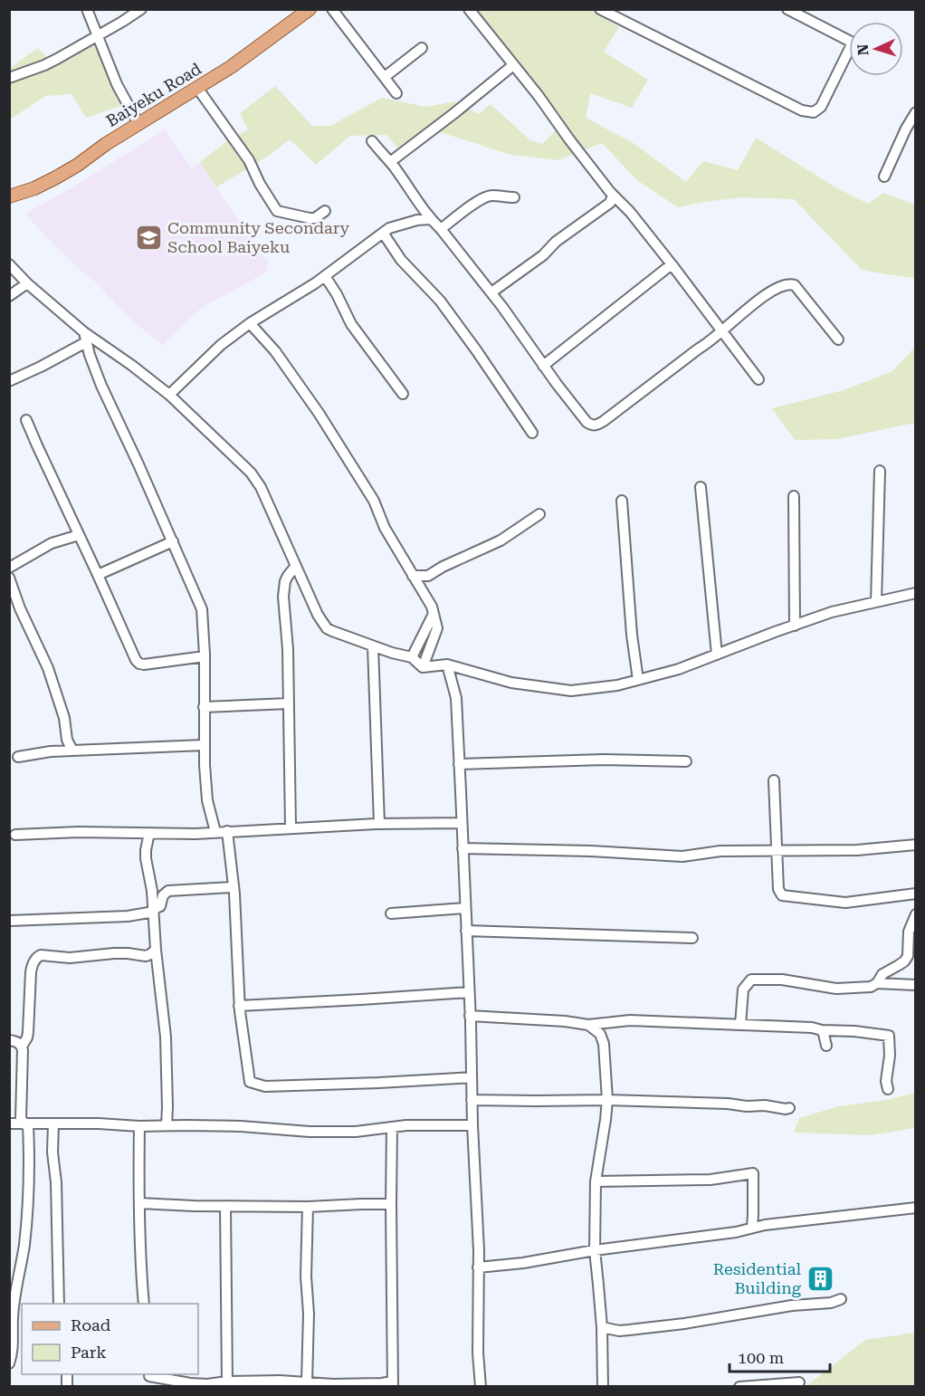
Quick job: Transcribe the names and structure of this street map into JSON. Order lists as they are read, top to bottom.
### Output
{
  "streets": {
    "main road": ["Baiyeku Road"]
  },
  "places": {
    "school or university": ["Community Secondary School Baiyeku"],
    "building": ["Residential Building"]
  },
  "legend": ["Road", "Park"],
  "scale_bar": "100 m",
  "north": "left"
}
